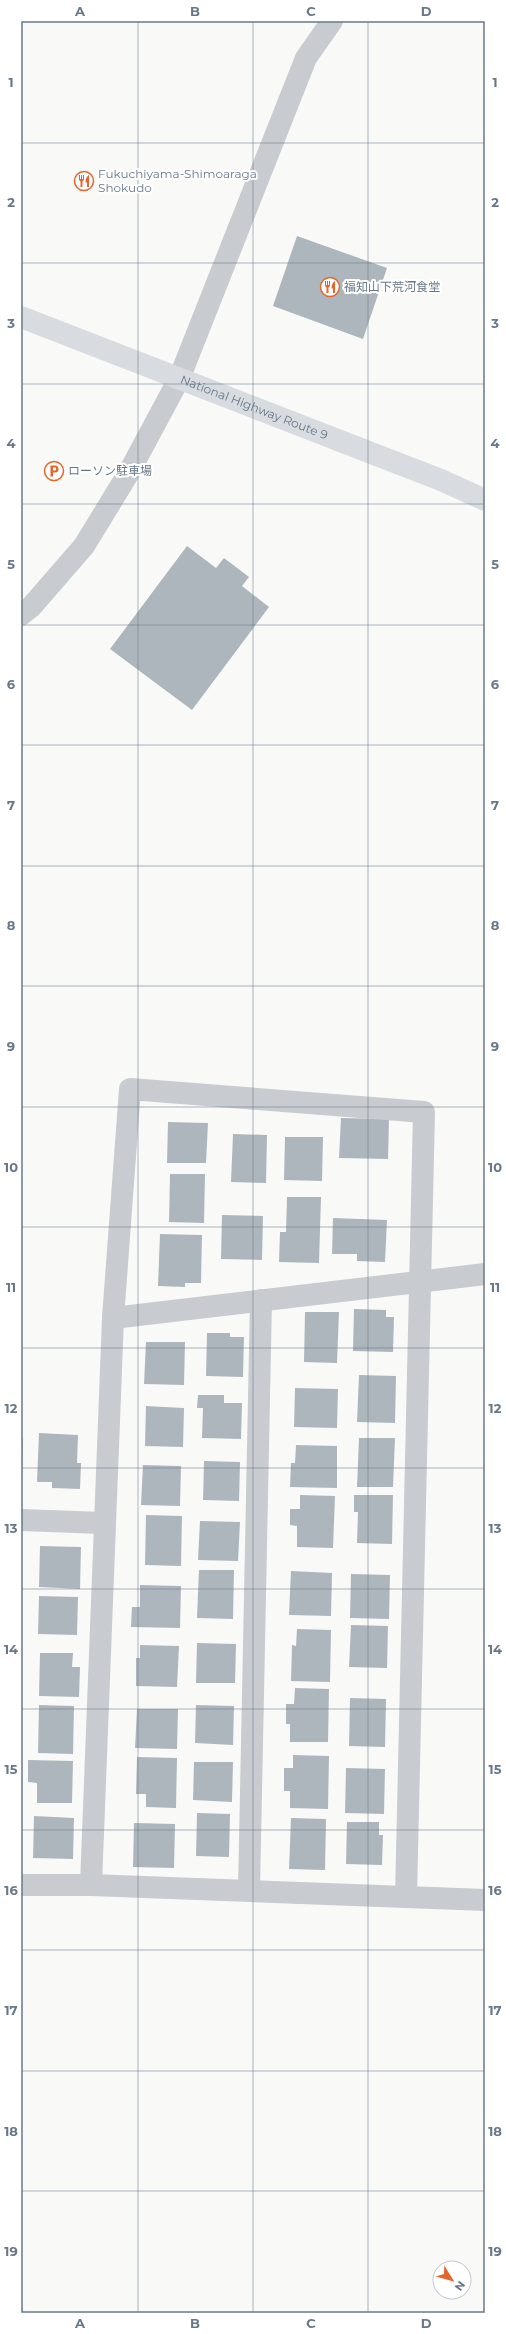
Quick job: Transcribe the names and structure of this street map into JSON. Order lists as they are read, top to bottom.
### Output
{
  "streets": {
    "highway": ["National Highway Route 9"]
  },
  "places": {
    "restaurant": ["Fukuchiyama-Shimoaraga Shokudo", "福知山下荒河食堂"],
    "parking": ["ローソン駐車場"]
  },
  "north": "bottom right",
  "grid": {
    "columns": [
      "A",
      "B",
      "C",
      "D"
    ],
    "rows": [
      "1",
      "2",
      "3",
      "4",
      "5",
      "6",
      "7",
      "8",
      "9",
      "10",
      "11",
      "12",
      "13",
      "14",
      "15",
      "16",
      "17",
      "18",
      "19"
    ]
  }
}
